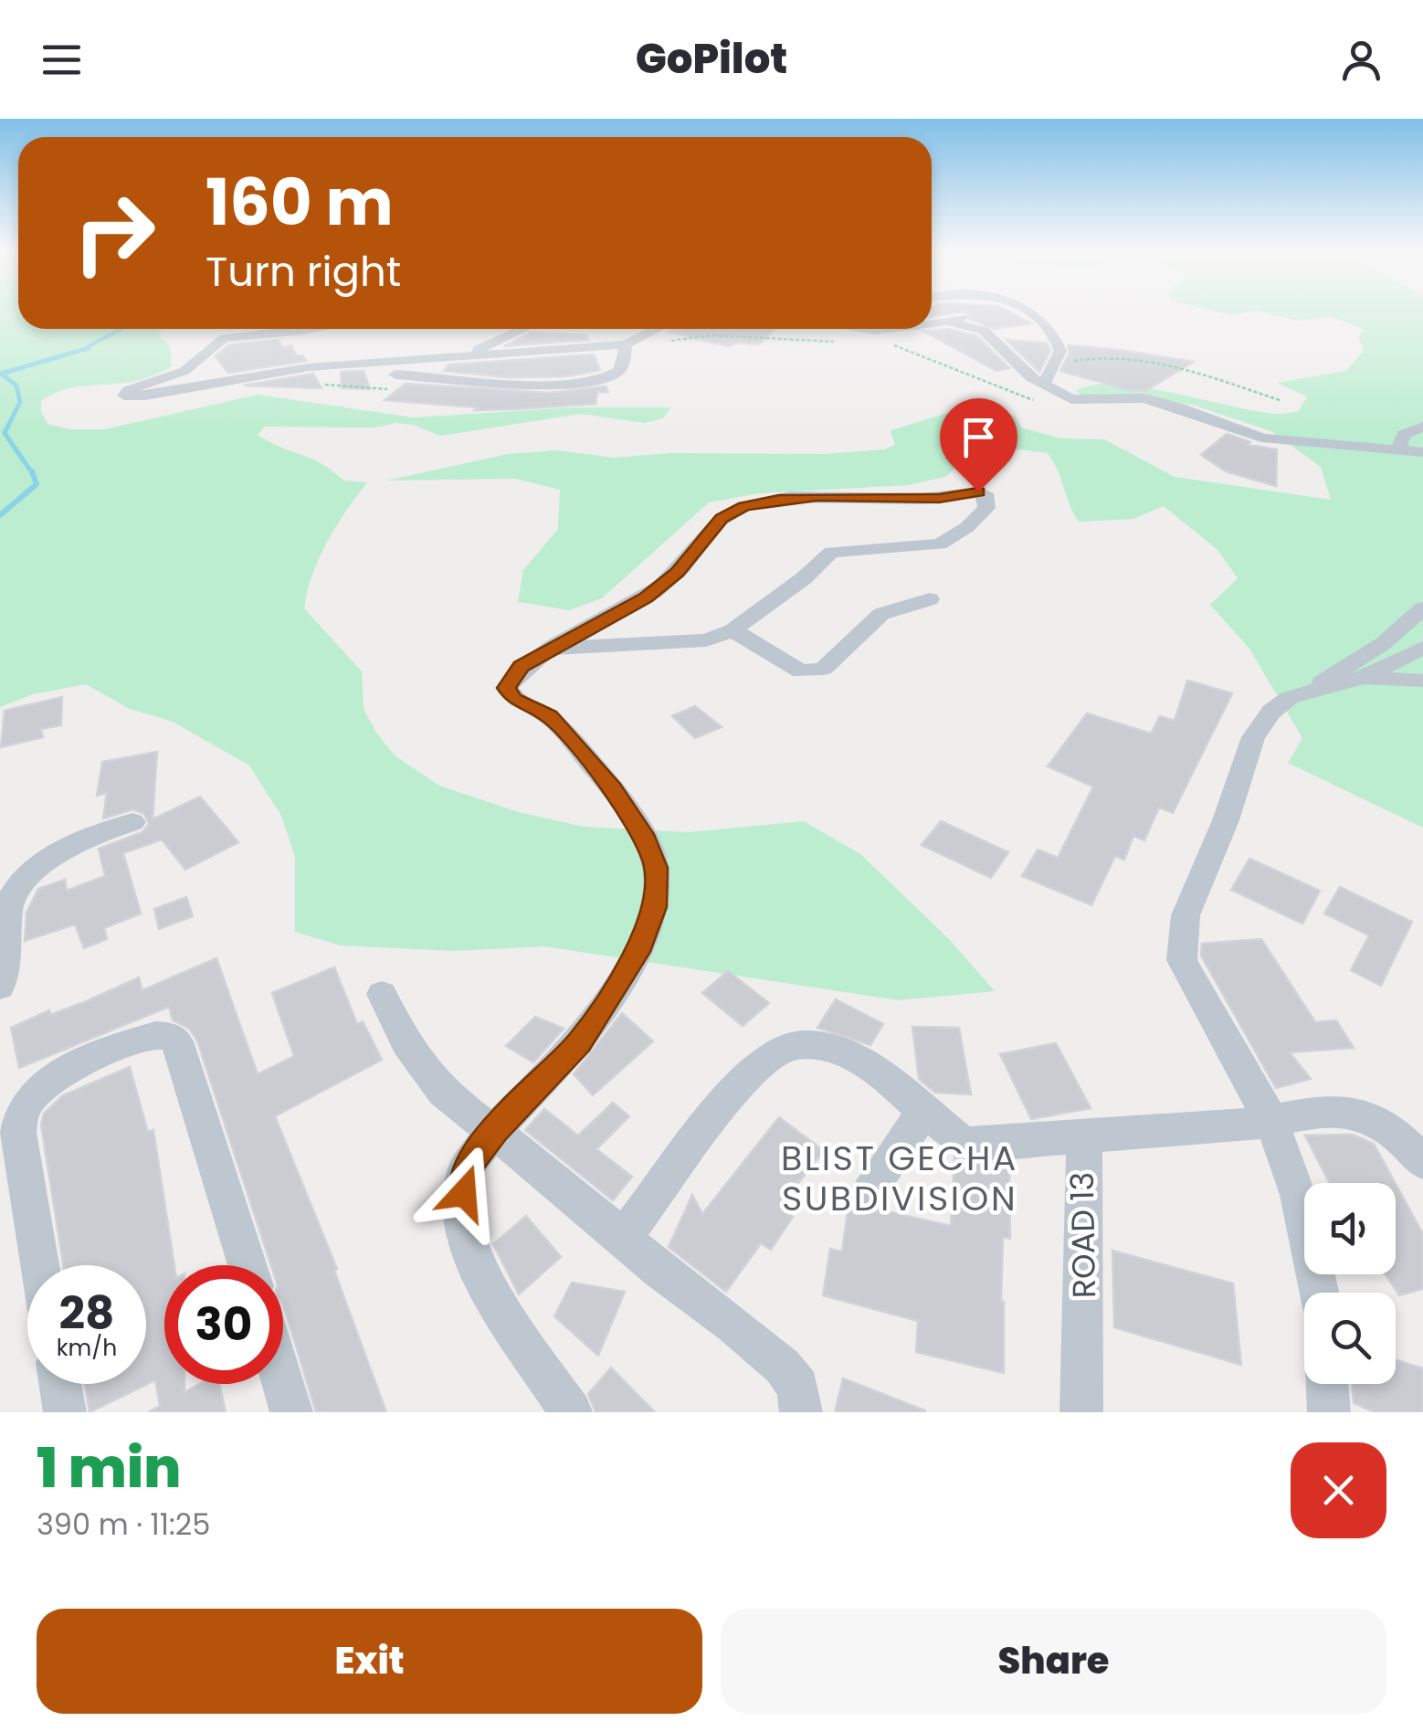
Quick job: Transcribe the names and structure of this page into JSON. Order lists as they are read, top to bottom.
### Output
{
  "streets": {
    "street": ["ROAD 13"]
  },
  "districts": ["BLIST GECHA SUBDIVISION"],
  "page": {
    "header": "GoPilot",
    "turn": ["160 m", "Turn right"],
    "speed": "28 km/h",
    "limit": "30",
    "heading": ["1 min", "390 m · 11:25"],
    "buttons": ["Exit", "Share"]
  }
}
